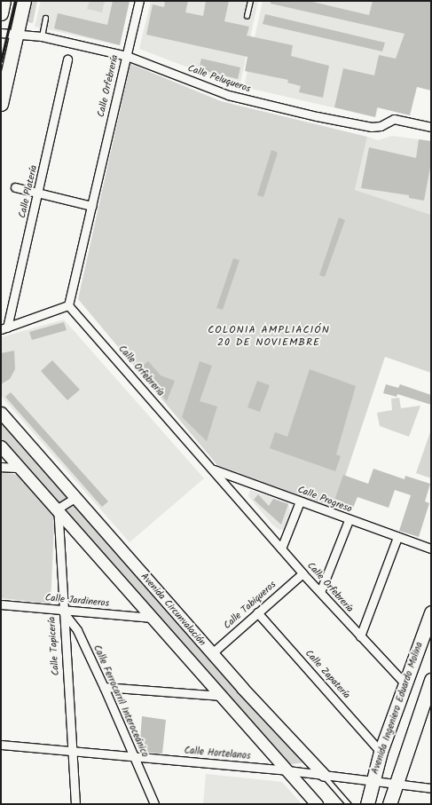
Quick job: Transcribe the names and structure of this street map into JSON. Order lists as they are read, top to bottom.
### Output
{
  "streets": {
    "main road": ["Avenida Circunvalación", "Avenida Ingeniero Eduardo Molina"],
    "street": [
      "Calle Peluqueros",
      "Calle Orfebrería",
      "Calle Platería",
      "Calle Progreso",
      "Calle Jardineros",
      "Calle Tabiqueros",
      "Calle Tapicería",
      "Calle Zapatería",
      "Calle Ferrocarril Interoceánico",
      "Calle Hortelanos"
    ]
  },
  "crossings": [
    ["Calle Peluqueros", "Calle Orfebrería"],
    ["Calle Orfebrería", "Calle Progreso"],
    ["Calle Orfebrería", "Calle Tabiqueros"],
    ["Calle Orfebrería", "Avenida Ingeniero Eduardo Molina"],
    ["Calle Jardineros", "Calle Tapicería"],
    ["Calle Jardineros", "Calle Ferrocarril Interoceánico"],
    ["Calle Tabiqueros", "Avenida Circunvalación"],
    ["Calle Tabiqueros", "Calle Zapatería"],
    ["Avenida Circunvalación", "Calle Hortelanos"],
    ["Calle Tapicería", "Calle Ferrocarril Interoceánico"],
    ["Calle Tapicería", "Calle Hortelanos"],
    ["Calle Zapatería", "Avenida Ingeniero Eduardo Molina"],
    ["Calle Ferrocarril Interoceánico", "Calle Hortelanos"],
    ["Avenida Ingeniero Eduardo Molina", "Calle Hortelanos"]
  ],
  "districts": ["COLONIA AMPLIACIÓN 20 DE NOVIEMBRE"]
}
